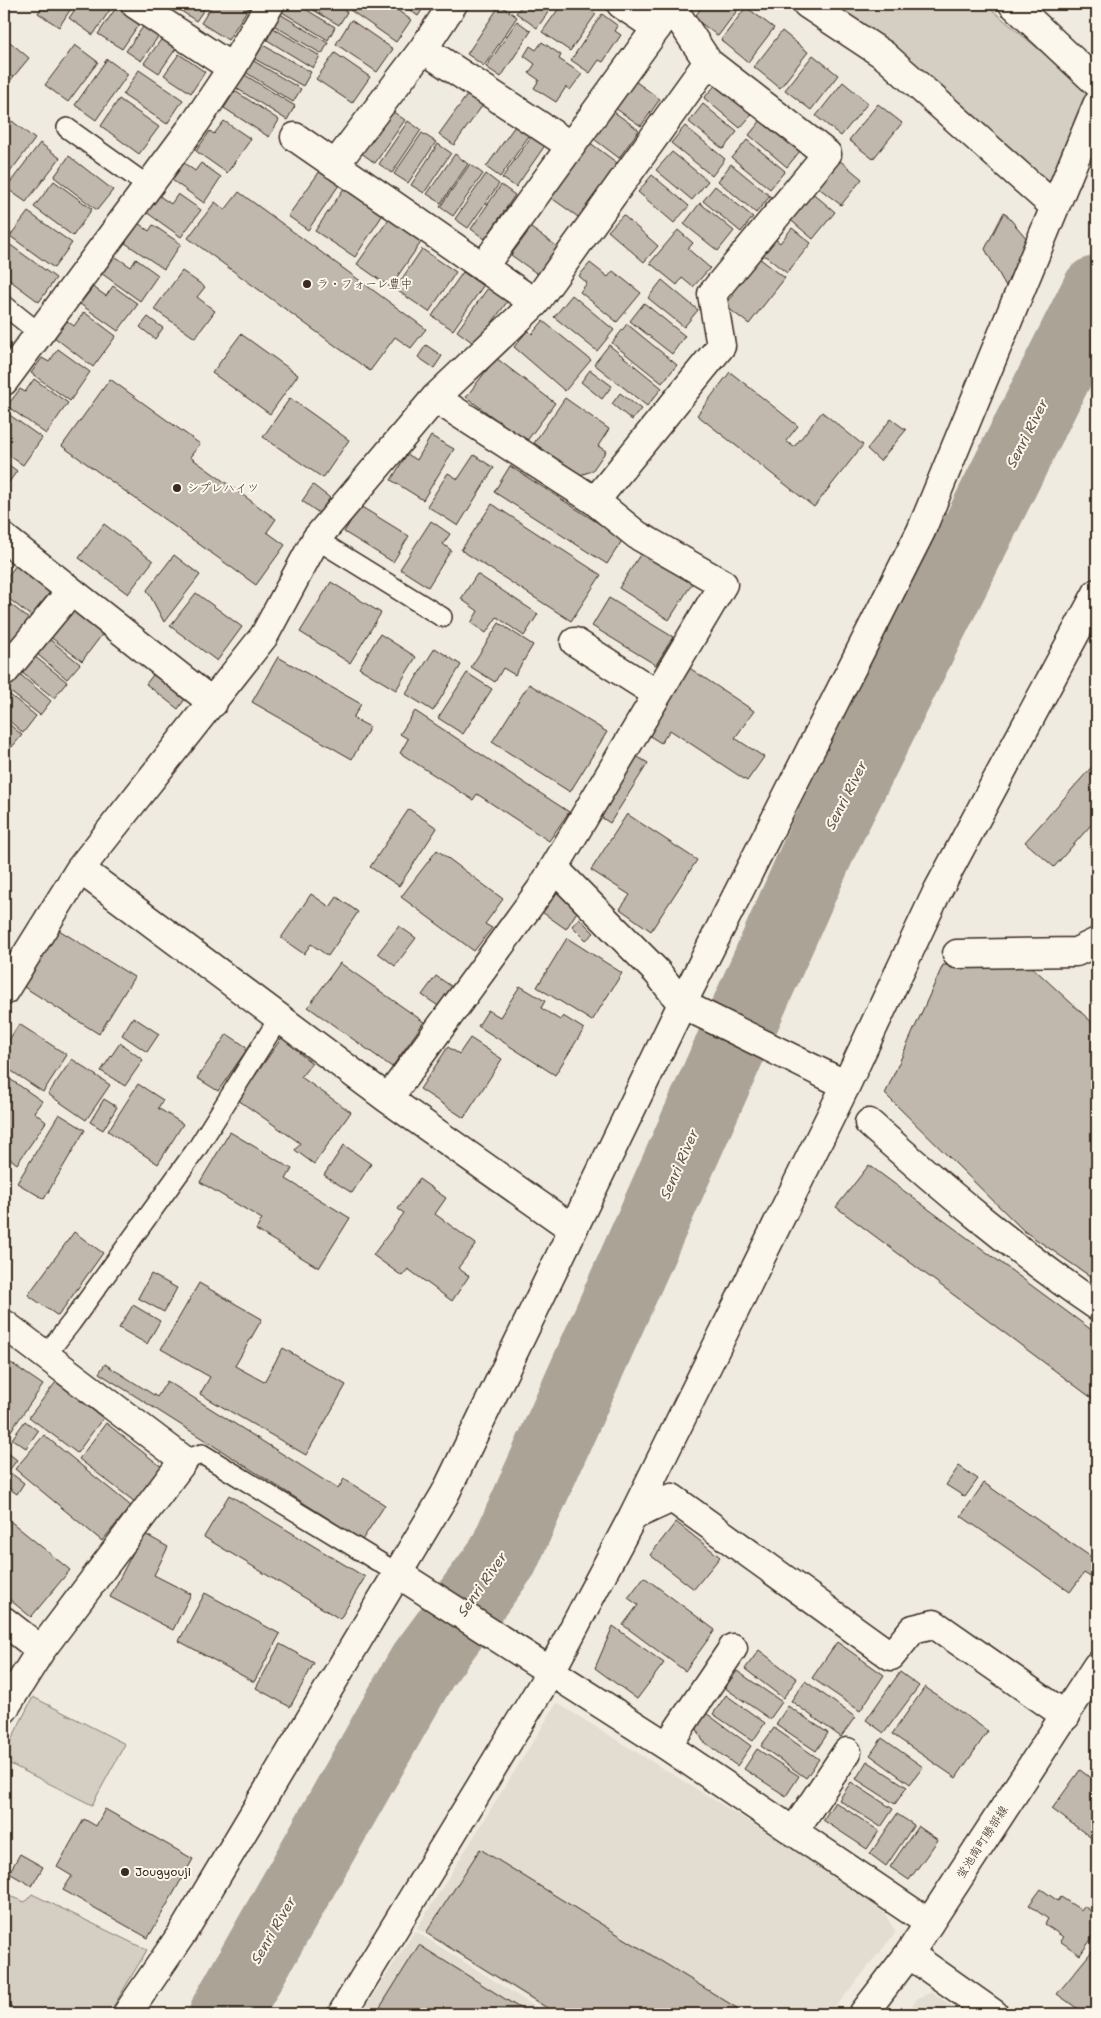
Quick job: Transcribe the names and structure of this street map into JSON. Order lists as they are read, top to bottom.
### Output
{
  "streets": {
    "street": ["蛍池南町勝部線"]
  },
  "water": ["Senri River"],
  "places": ["ラ・フォーレ豊中", "シプレハイツ", "Jougyouji"]
}
